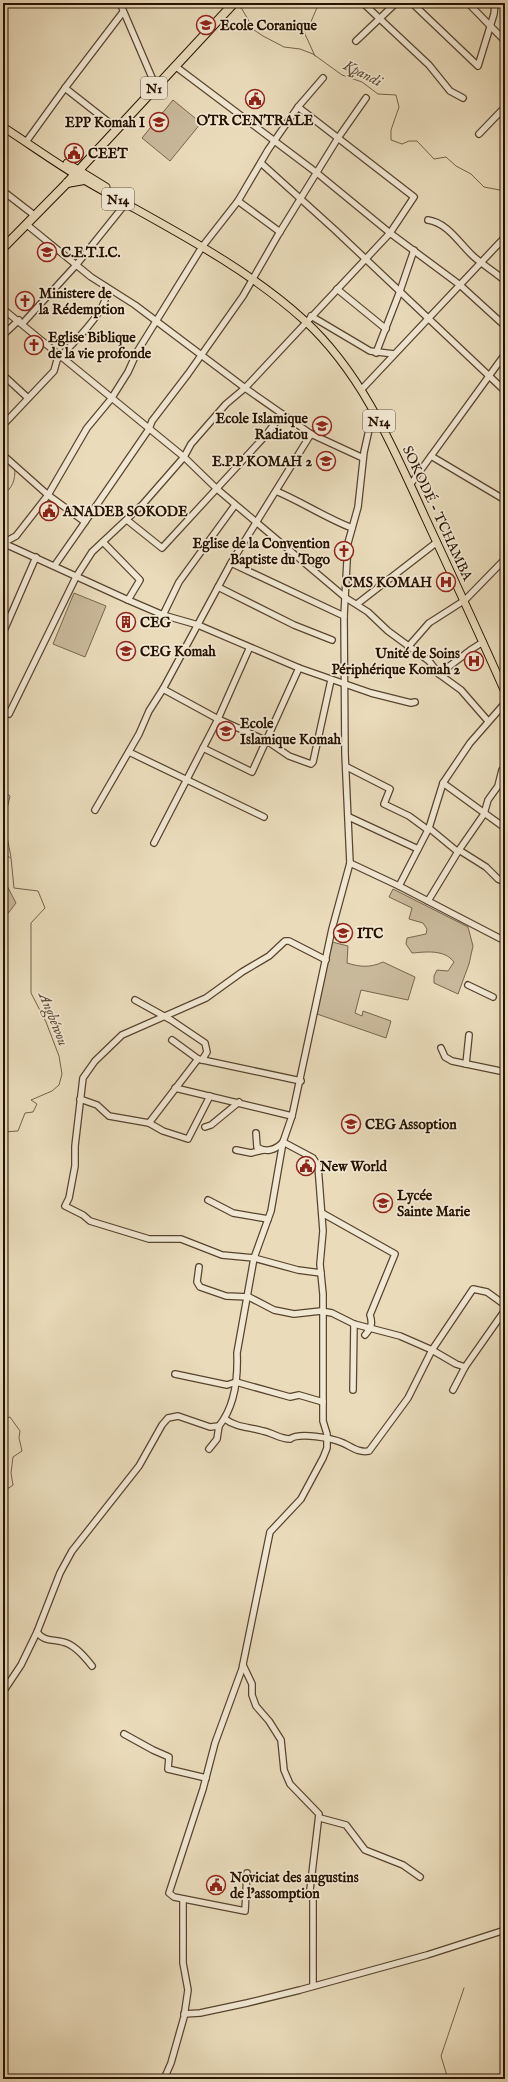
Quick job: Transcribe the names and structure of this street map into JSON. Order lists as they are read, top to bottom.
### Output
{
  "streets": {
    "highway": ["N1"],
    "main road": ["N14", "SOKODÉ - TCHAMBA"]
  },
  "crossings": [
    ["N1", "SOKODÉ - TCHAMBA"]
  ],
  "water": ["Kpandi", "Angbéwou"],
  "places": {
    "school or university": [
      "Ecole Coranique",
      "EPP Komah I",
      "C.E.T.I.C.",
      "Ecole Islamique Radiatou",
      "E.P.P KOMAH 2",
      "CEG Komah",
      "Ecole Islamique Komah",
      "ITC",
      "CEG Assoption",
      "Lycée Sainte Marie"
    ],
    "public building": [
      "OTR CENTRALE",
      "CEET",
      "ANADEB SOKODE",
      "New World",
      "Noviciat des augustins de l'assomption"
    ],
    "church": ["Ministere de la Rédemption", "Eglise Biblique de la vie profonde", "Eglise de la Convention Baptiste du Togo"],
    "hospital": ["CMS KOMAH", "Unité de Soins Périphérique Komah 2"],
    "building": ["CEG"]
  }
}
